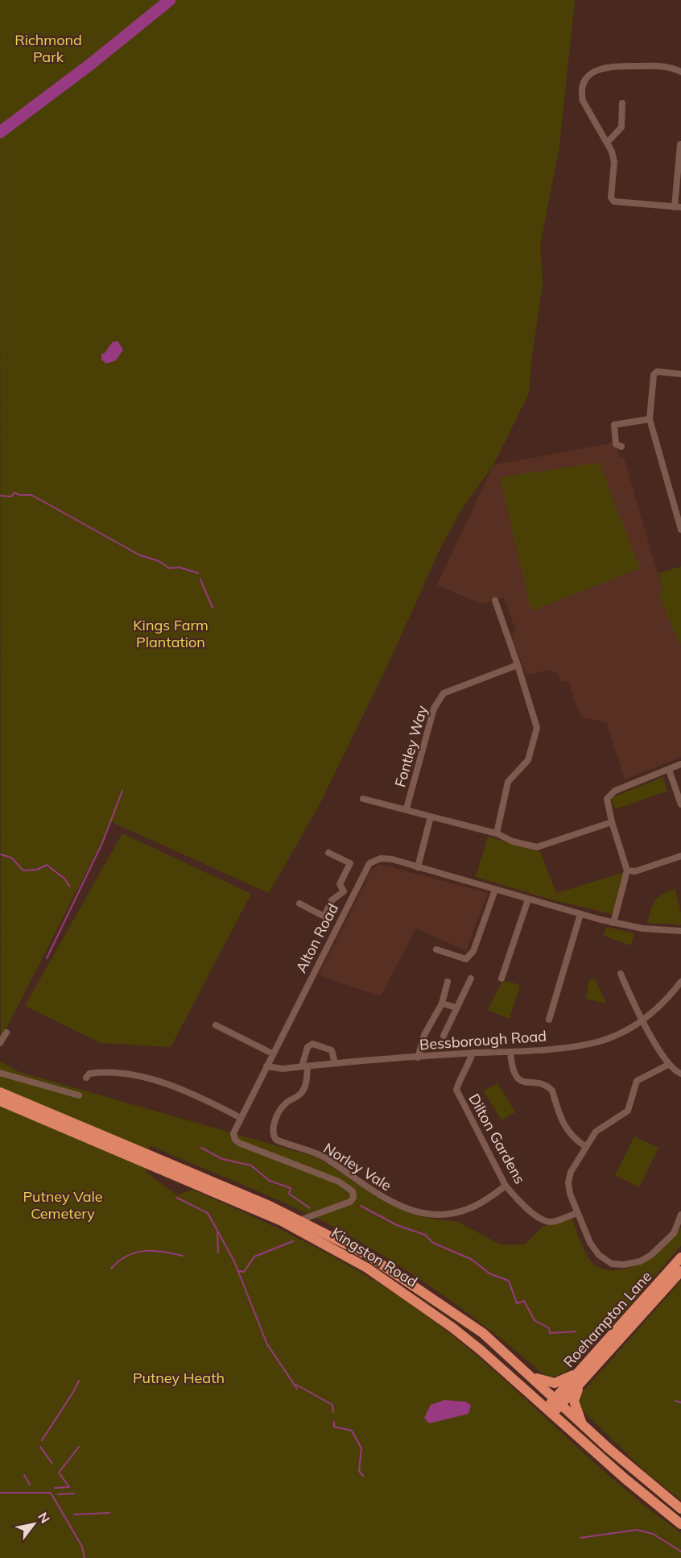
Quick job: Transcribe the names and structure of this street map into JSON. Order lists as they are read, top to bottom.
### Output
{
  "streets": {
    "highway": ["Kingston Road", "Roehampton Lane"],
    "street": [
      "Fontley Way",
      "Alton Road",
      "Bessborough Road",
      "Dilton Gardens",
      "Norley Vale"
    ]
  },
  "crossings": [
    ["Alton Road", "Bessborough Road"],
    ["Alton Road", "Kingston Road"],
    ["Bessborough Road", "Dilton Gardens"],
    ["Bessborough Road", "Norley Vale"],
    ["Dilton Gardens", "Norley Vale"],
    ["Kingston Road", "Roehampton Lane"]
  ],
  "parks": [
    "Richmond Park",
    "Kings Farm Plantation",
    "Putney Vale Cemetery",
    "Putney Heath"
  ],
  "north": "top right"
}
